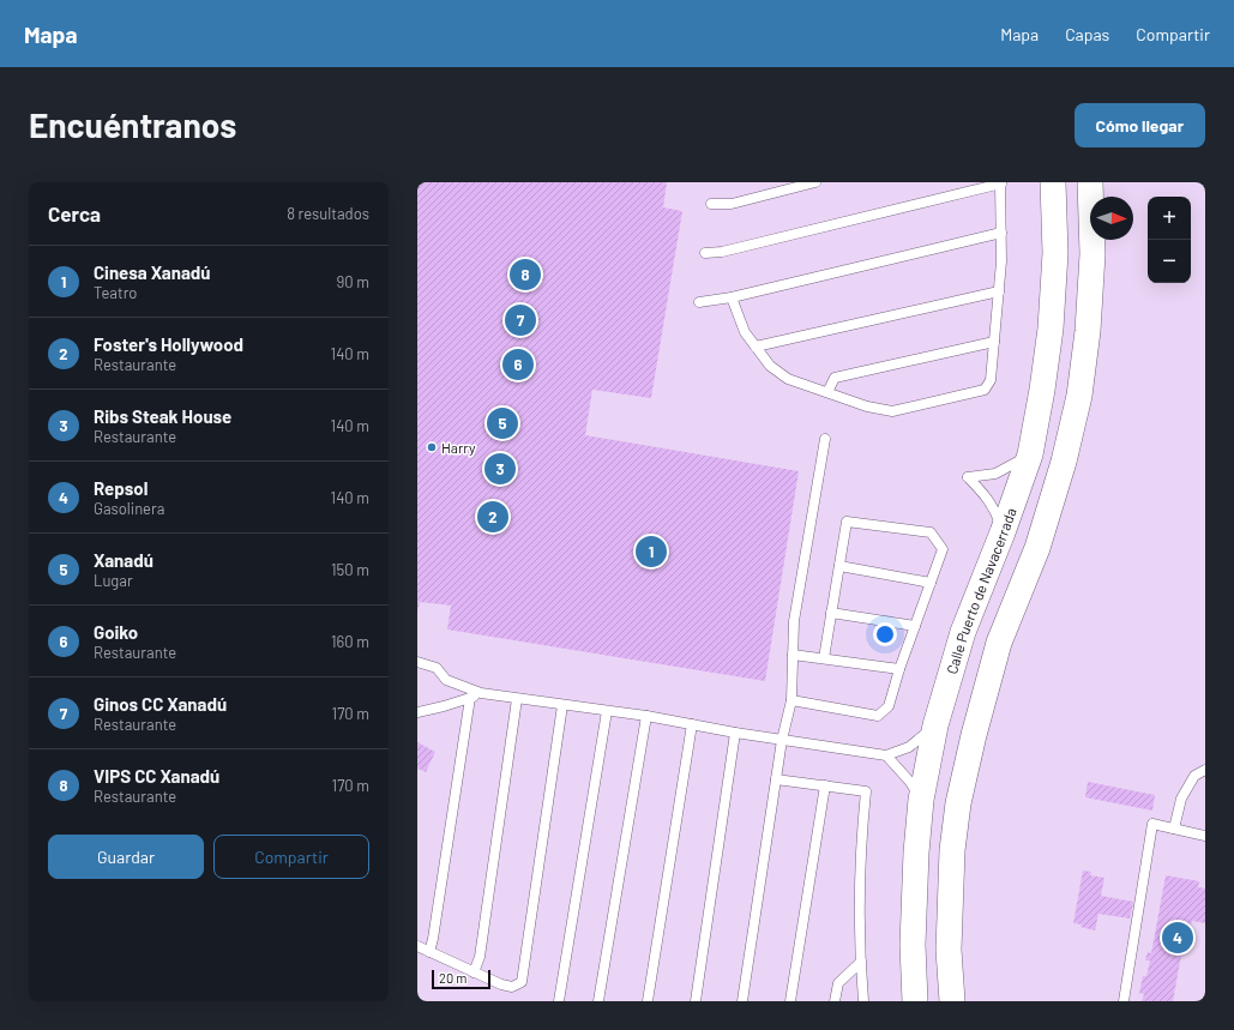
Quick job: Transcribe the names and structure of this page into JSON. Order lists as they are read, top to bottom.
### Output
{
  "streets": {
    "street": ["Calle Puerto de Navacerrada"]
  },
  "places": ["Harry"],
  "scale_bar": "20 m",
  "north": "right",
  "page": {
    "header": "Mapa",
    "nav": ["Mapa", "Capas", "Compartir"],
    "buttons": [
      "Cómo llegar",
      ["Guardar", "Compartir"]
    ],
    "title": "Encuéntranos",
    "heading": ["Cerca", "8 resultados"],
    "map_buttons": ["+", "−"],
    "list": [
      {
        "mark": "1",
        "name": "Cinesa Xanadú",
        "note": "Teatro",
        "value": "90 m"
      },
      {
        "mark": "2",
        "name": "Foster's Hollywood",
        "note": "Restaurante",
        "value": "140 m"
      },
      {
        "mark": "3",
        "name": "Ribs Steak House",
        "note": "Restaurante",
        "value": "140 m"
      },
      {
        "mark": "4",
        "name": "Repsol",
        "note": "Gasolinera",
        "value": "140 m"
      },
      {
        "mark": "5",
        "name": "Xanadú",
        "note": "Lugar",
        "value": "150 m"
      },
      {
        "mark": "6",
        "name": "Goiko",
        "note": "Restaurante",
        "value": "160 m"
      },
      {
        "mark": "7",
        "name": "Ginos CC Xanadú",
        "note": "Restaurante",
        "value": "170 m"
      },
      {
        "mark": "8",
        "name": "VIPS CC Xanadú",
        "note": "Restaurante",
        "value": "170 m"
      }
    ],
    "pins": [
      "8",
      "7",
      "6",
      "5",
      "3",
      "2",
      "1",
      "4"
    ],
    "scale": "20 m"
  }
}
